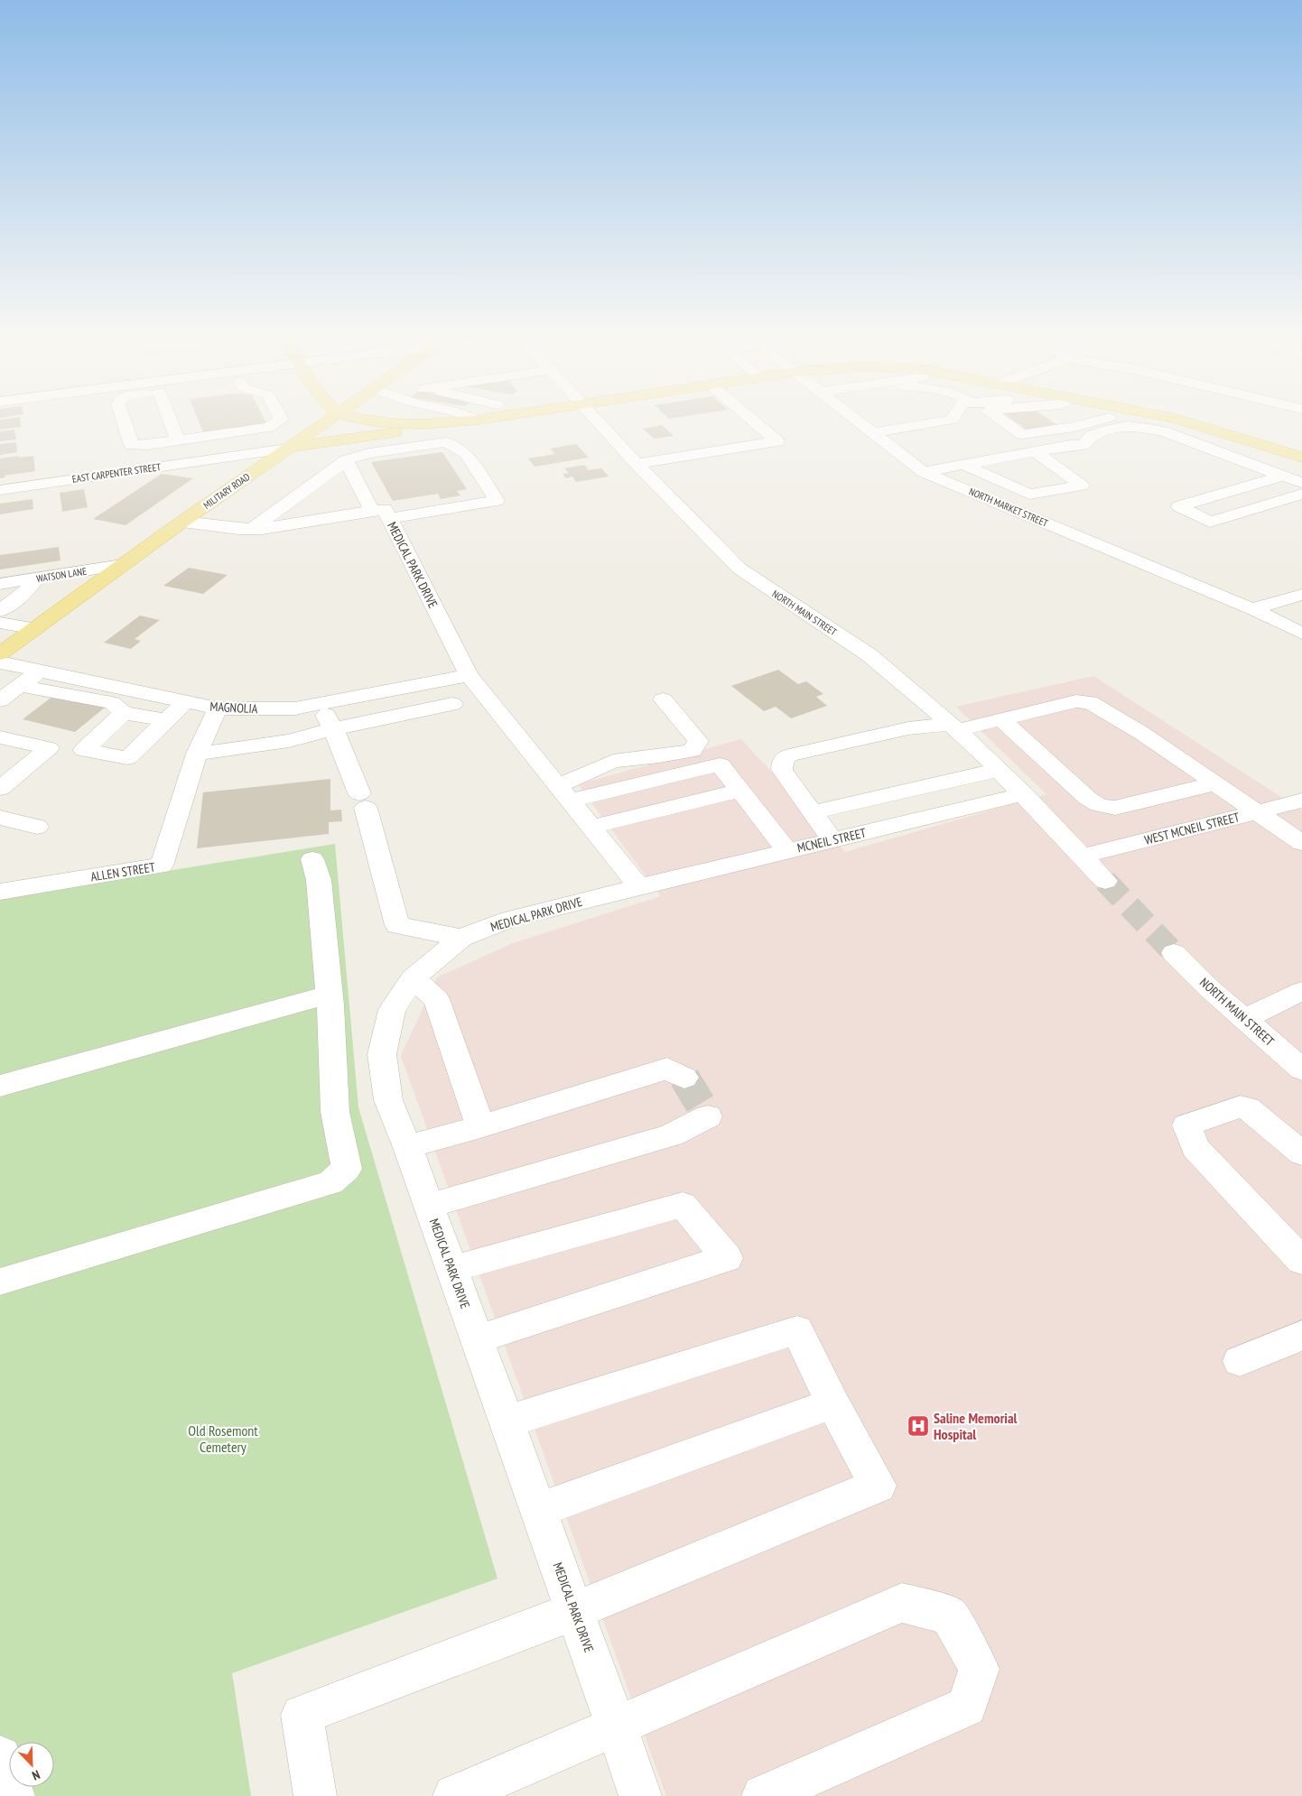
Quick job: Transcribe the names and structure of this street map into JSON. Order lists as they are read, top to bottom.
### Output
{
  "streets": {
    "main road": ["MILITARY ROAD"],
    "street": [
      "EAST CARPENTER STREET",
      "NORTH MARKET STREET",
      "MEDICAL PARK DRIVE",
      "WATSON LANE",
      "NORTH MAIN STREET",
      "MAGNOLIA",
      "WEST MCNEIL STREET",
      "MCNEIL STREET",
      "ALLEN STREET"
    ]
  },
  "crossings": [
    ["EAST CARPENTER STREET", "MILITARY ROAD"],
    ["MILITARY ROAD", "WATSON LANE"],
    ["MEDICAL PARK DRIVE", "MAGNOLIA"],
    ["MEDICAL PARK DRIVE", "MCNEIL STREET"],
    ["NORTH MAIN STREET", "WEST MCNEIL STREET"],
    ["NORTH MAIN STREET", "MCNEIL STREET"],
    ["MAGNOLIA", "ALLEN STREET"]
  ],
  "parks": ["Old Rosemont Cemetery"],
  "places": {
    "hospital": ["Saline Memorial Hospital"]
  },
  "north": "bottom right"
}
